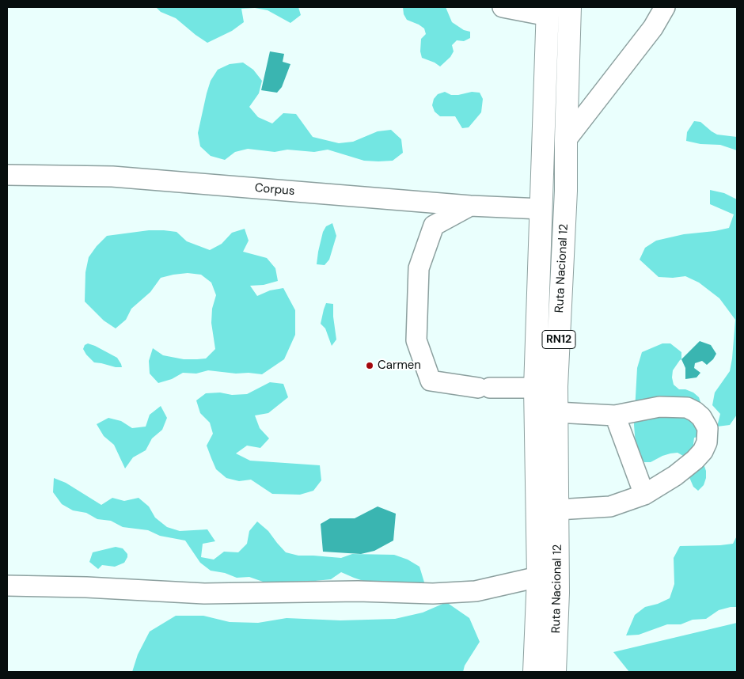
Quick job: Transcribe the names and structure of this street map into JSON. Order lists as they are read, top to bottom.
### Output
{
  "streets": {
    "highway": ["Ruta Nacional 12", "RN12"],
    "street": ["Corpus"]
  },
  "crossings": [
    ["Corpus", "Ruta Nacional 12"]
  ],
  "places": ["Carmen"]
}
